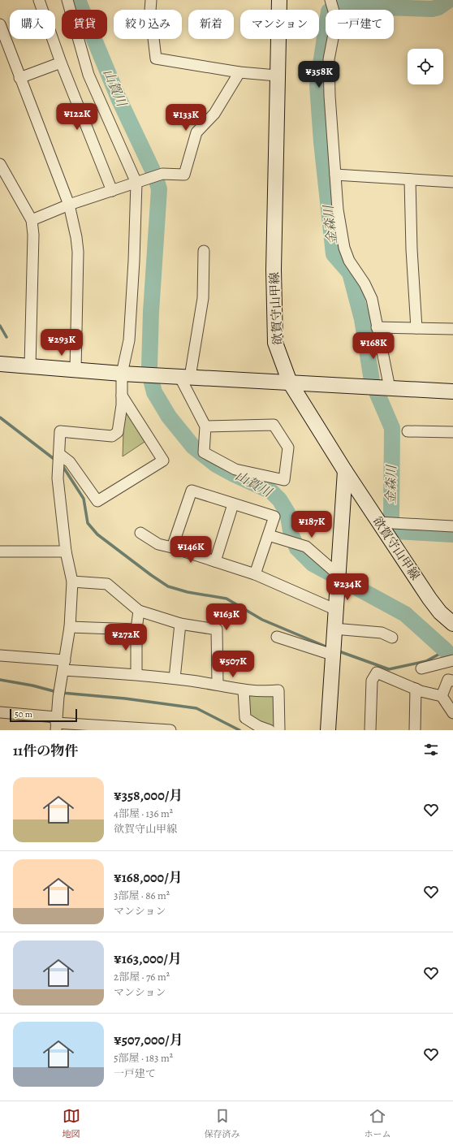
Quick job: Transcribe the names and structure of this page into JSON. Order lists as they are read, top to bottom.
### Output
{
  "streets": {
    "street": ["欲賀守山甲線"]
  },
  "water": ["山賀川", "金森川"],
  "scale_bar": "50 m",
  "page": {
    "chip": [
      "購入",
      "賃貸",
      "絞り込み",
      "新着",
      "マンション",
      "一戸建て"
    ],
    "price": [
      "¥358K",
      "¥122K",
      "¥133K",
      "¥293K",
      "¥168K",
      "¥187K",
      "¥146K",
      "¥234K",
      "¥163K",
      "¥272K",
      "¥507K"
    ],
    "scale": "50 m",
    "heading": "11件の物件",
    "list": [
      {
        "name": "¥358,000/月",
        "note": "4部屋 · 136 m² · 欲賀守山甲線"
      },
      {
        "name": "¥168,000/月",
        "note": "3部屋 · 86 m² · マンション"
      },
      {
        "name": "¥163,000/月",
        "note": "2部屋 · 76 m² · マンション"
      },
      {
        "name": "¥507,000/月",
        "note": "5部屋 · 183 m² · 一戸建て"
      }
    ],
    "tabs": ["地図", "保存済み", "ホーム"]
  }
}
